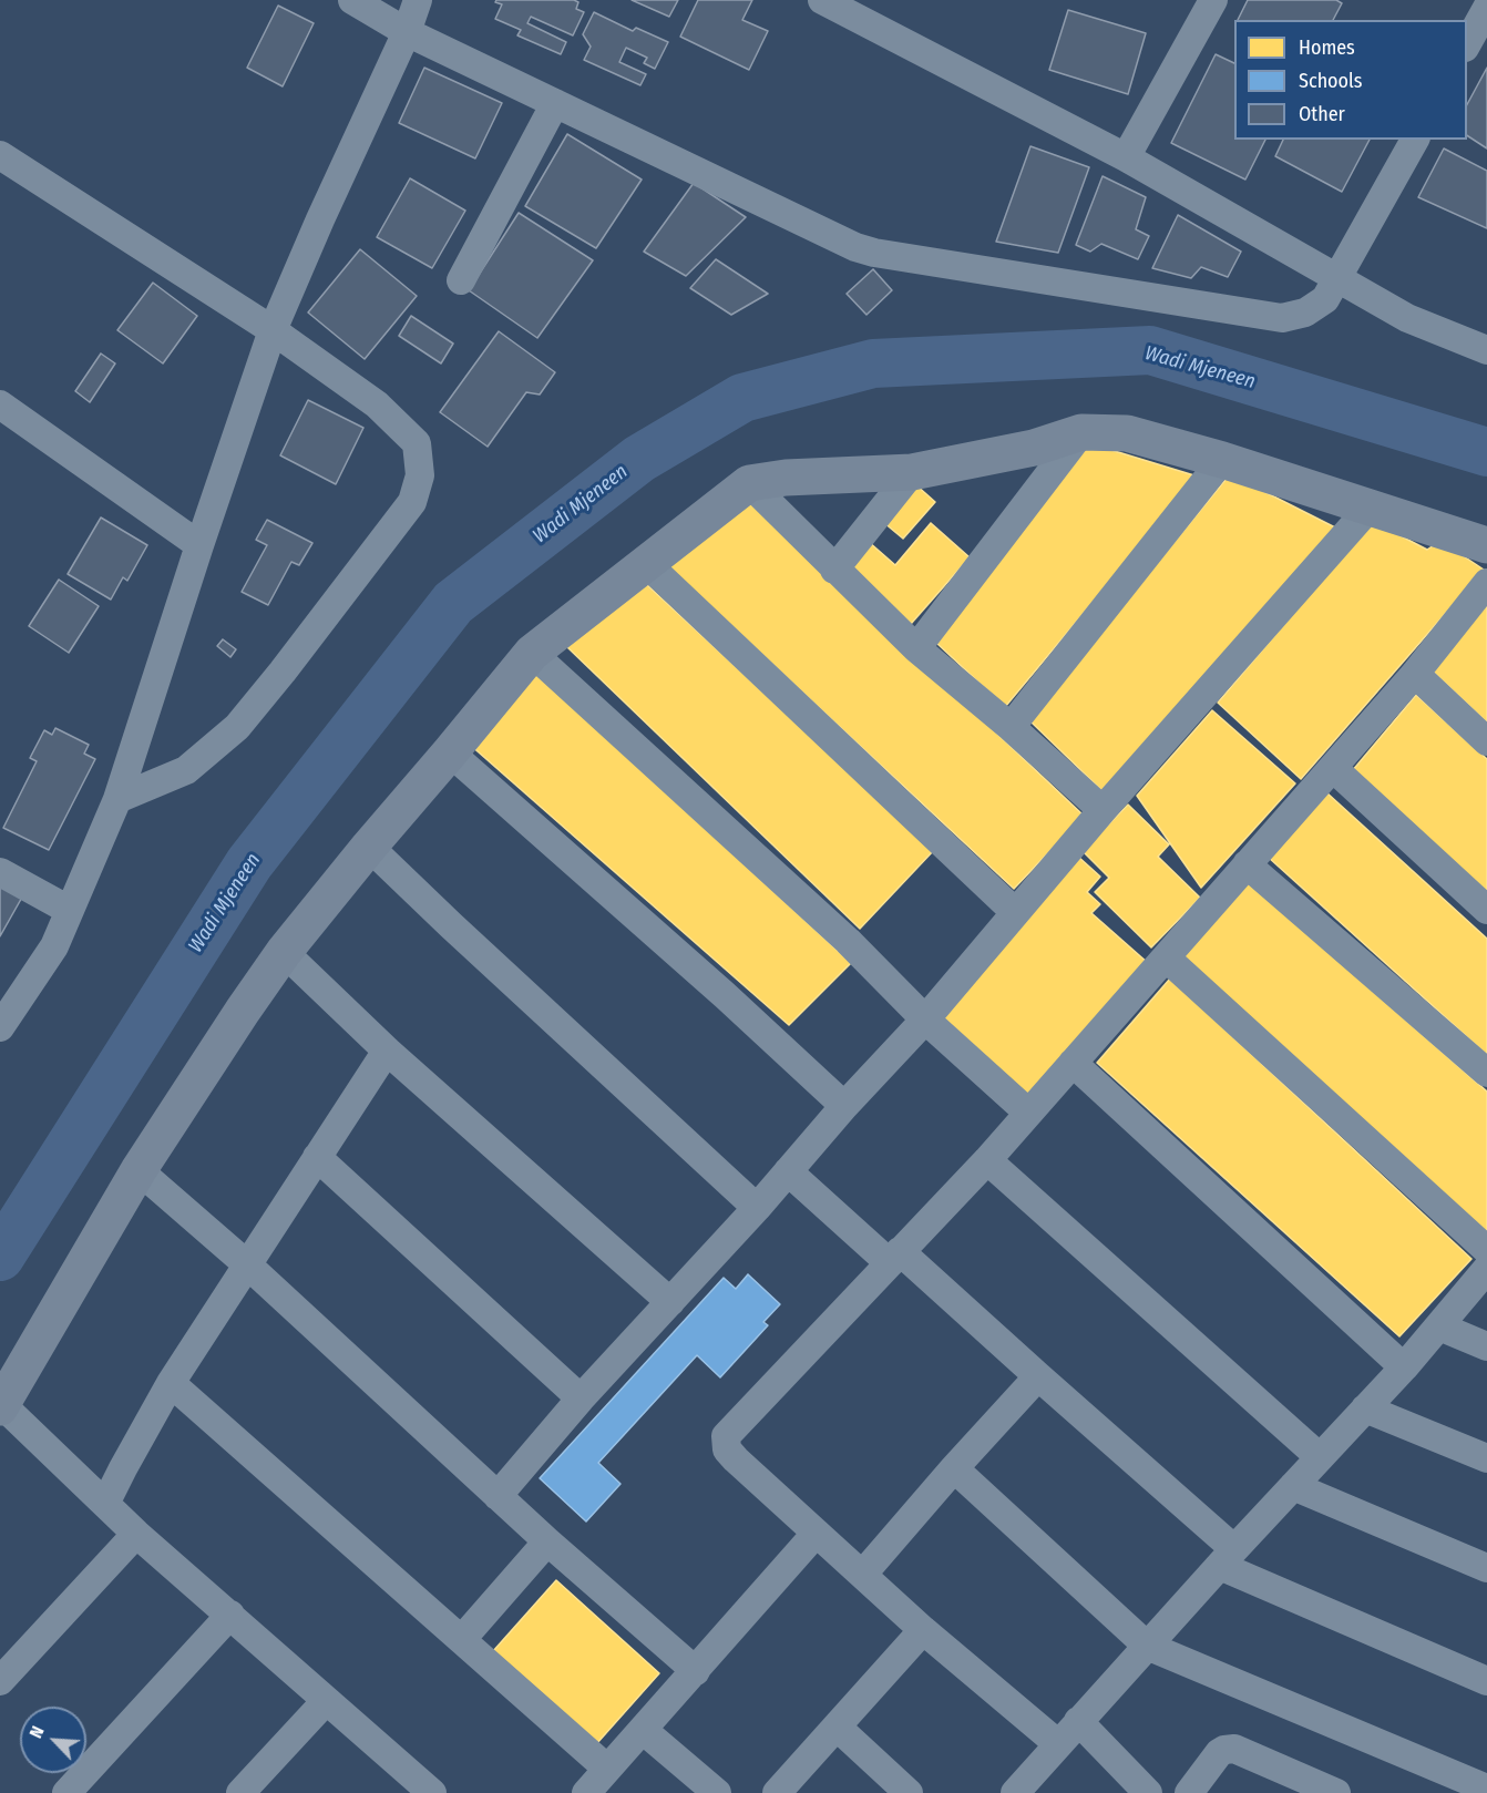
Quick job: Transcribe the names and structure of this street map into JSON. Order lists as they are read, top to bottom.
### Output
{
  "water": ["Wadi Mjeneen"],
  "legend": ["Homes", "Schools", "Other"],
  "north": "top left"
}
